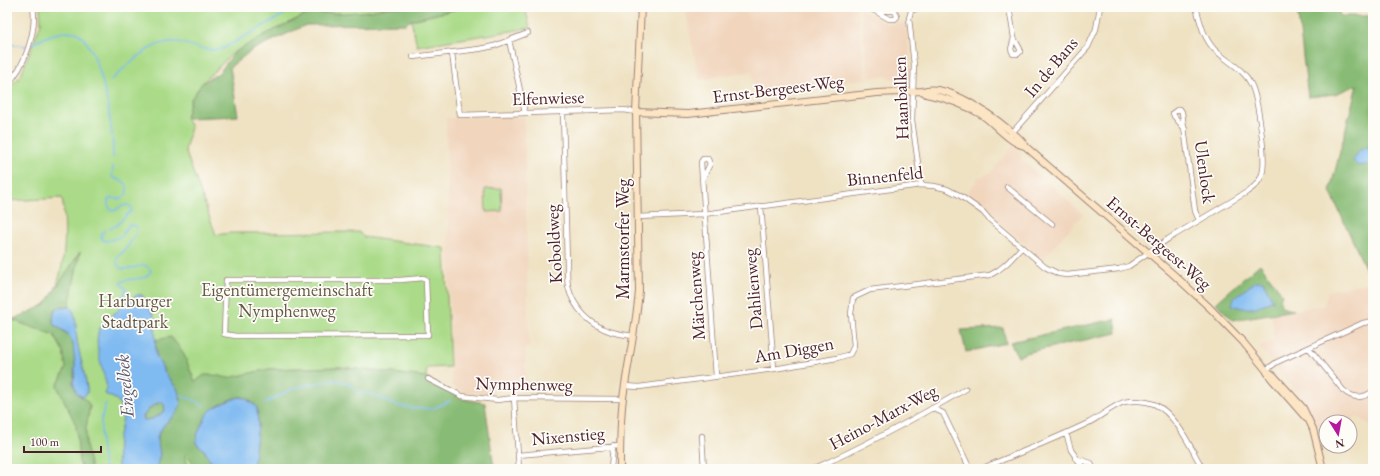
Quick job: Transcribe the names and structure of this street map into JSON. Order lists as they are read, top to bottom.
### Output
{
  "streets": {
    "street": [
      "In de Bans",
      "Ernst-Bergeest-Weg",
      "Elfenwiese",
      "Haanbalken",
      "Ulenlock",
      "Binnenfeld",
      "Marmstorfer Weg",
      "Koboldweg",
      "Dahlienweg",
      "Märchenweg",
      "Am Diggen",
      "Nymphenweg",
      "Heino-Marx-Weg",
      "Nixenstieg"
    ]
  },
  "crossings": [
    ["In de Bans", "Ernst-Bergeest-Weg"],
    ["Ernst-Bergeest-Weg", "Elfenwiese"],
    ["Ernst-Bergeest-Weg", "Haanbalken"],
    ["Ernst-Bergeest-Weg", "Binnenfeld"],
    ["Ernst-Bergeest-Weg", "Marmstorfer Weg"],
    ["Elfenwiese", "Marmstorfer Weg"],
    ["Elfenwiese", "Koboldweg"],
    ["Haanbalken", "Binnenfeld"],
    ["Ulenlock", "Binnenfeld"],
    ["Binnenfeld", "Marmstorfer Weg"],
    ["Binnenfeld", "Dahlienweg"],
    ["Binnenfeld", "Märchenweg"],
    ["Binnenfeld", "Am Diggen"],
    ["Marmstorfer Weg", "Koboldweg"],
    ["Marmstorfer Weg", "Am Diggen"],
    ["Marmstorfer Weg", "Nymphenweg"],
    ["Marmstorfer Weg", "Nixenstieg"],
    ["Dahlienweg", "Am Diggen"],
    ["Märchenweg", "Am Diggen"]
  ],
  "water": ["Engelbek"],
  "parks": ["Eigentümergemeinschaft Nymphenweg", "Harburger Stadtpark"],
  "scale_bar": "100 m",
  "north": "bottom"
}
